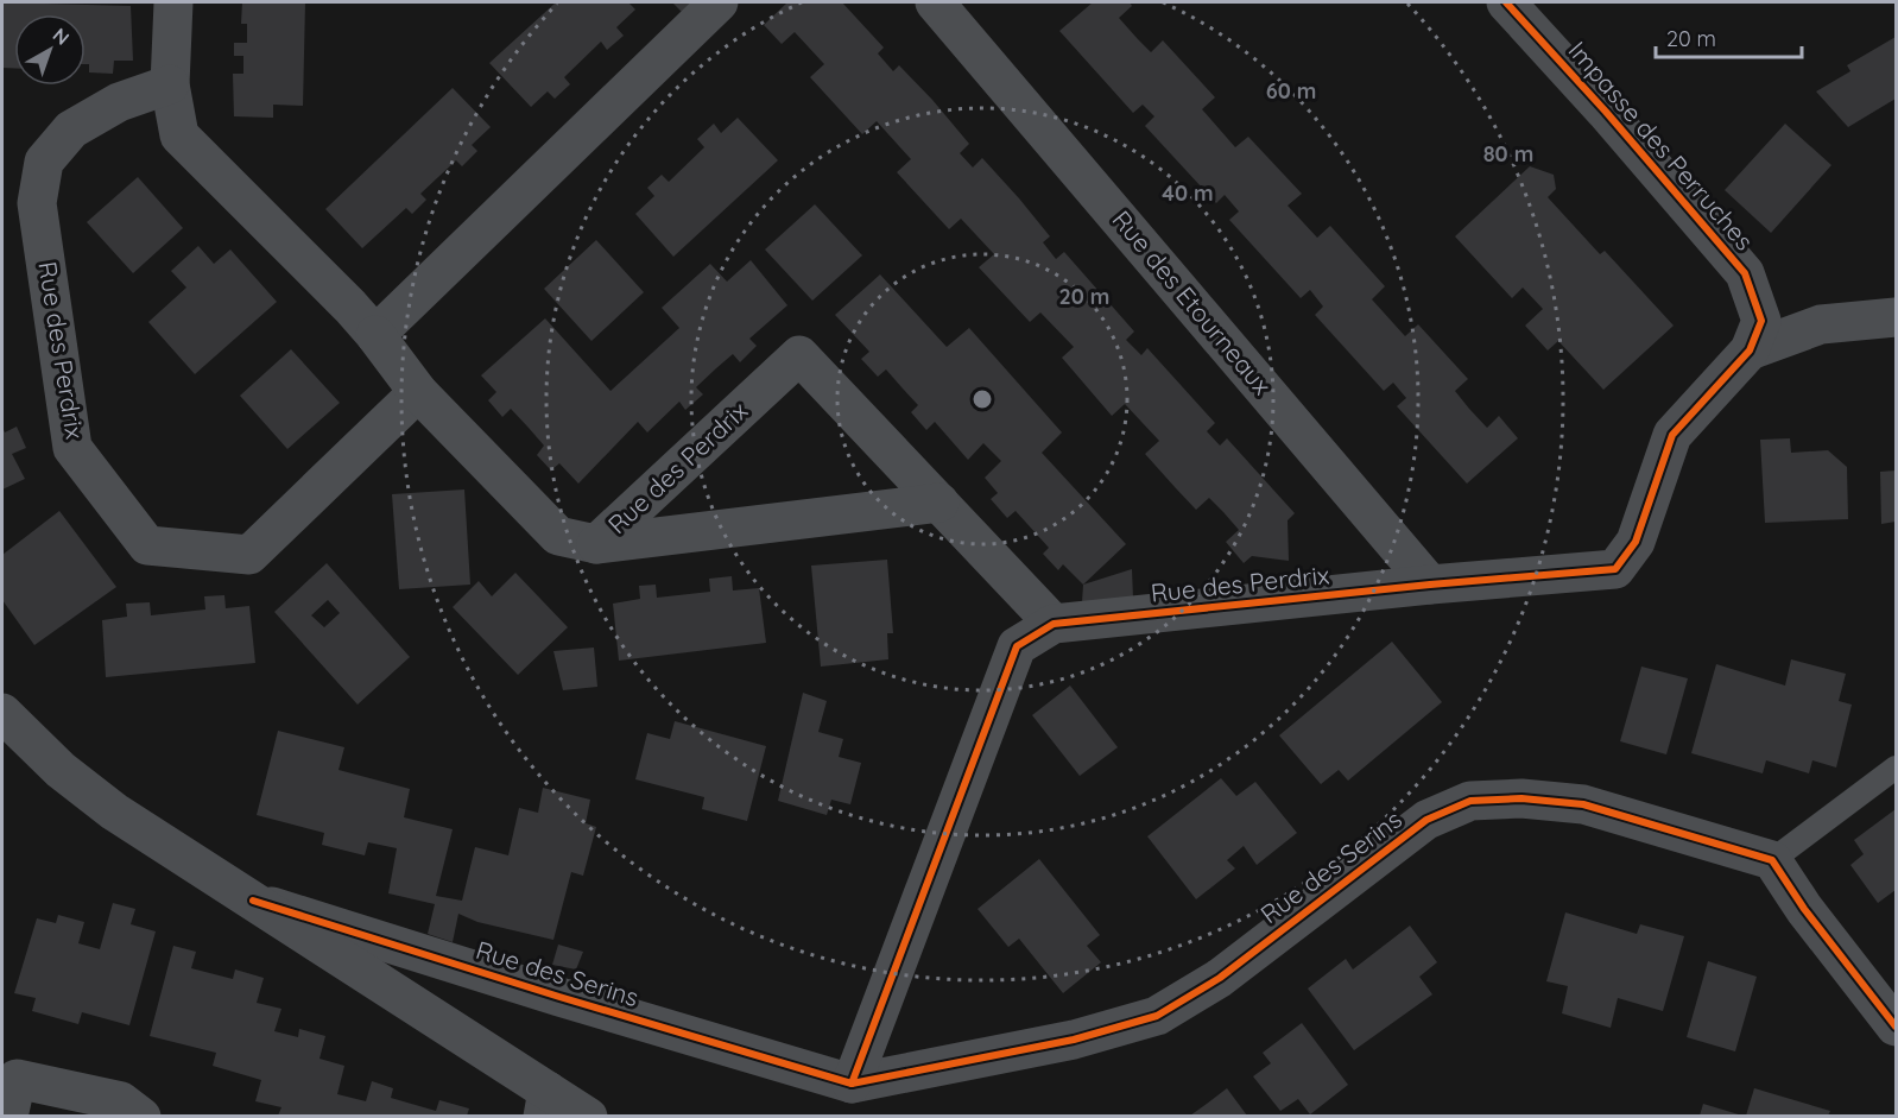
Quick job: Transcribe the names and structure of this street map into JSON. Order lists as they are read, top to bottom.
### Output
{
  "streets": {
    "street": [
      "Impasse des Perruches",
      "Rue des Etourneaux",
      "Rue des Perdrix",
      "Rue des Serins"
    ]
  },
  "crossings": [
    ["Impasse des Perruches", "Rue des Etourneaux"],
    ["Impasse des Perruches", "Rue des Perdrix"],
    ["Rue des Etourneaux", "Rue des Perdrix"]
  ],
  "scale_bar": "20 m",
  "north": "top right",
  "rings": [
    "60 m",
    "80 m",
    "40 m",
    "20 m"
  ]
}
